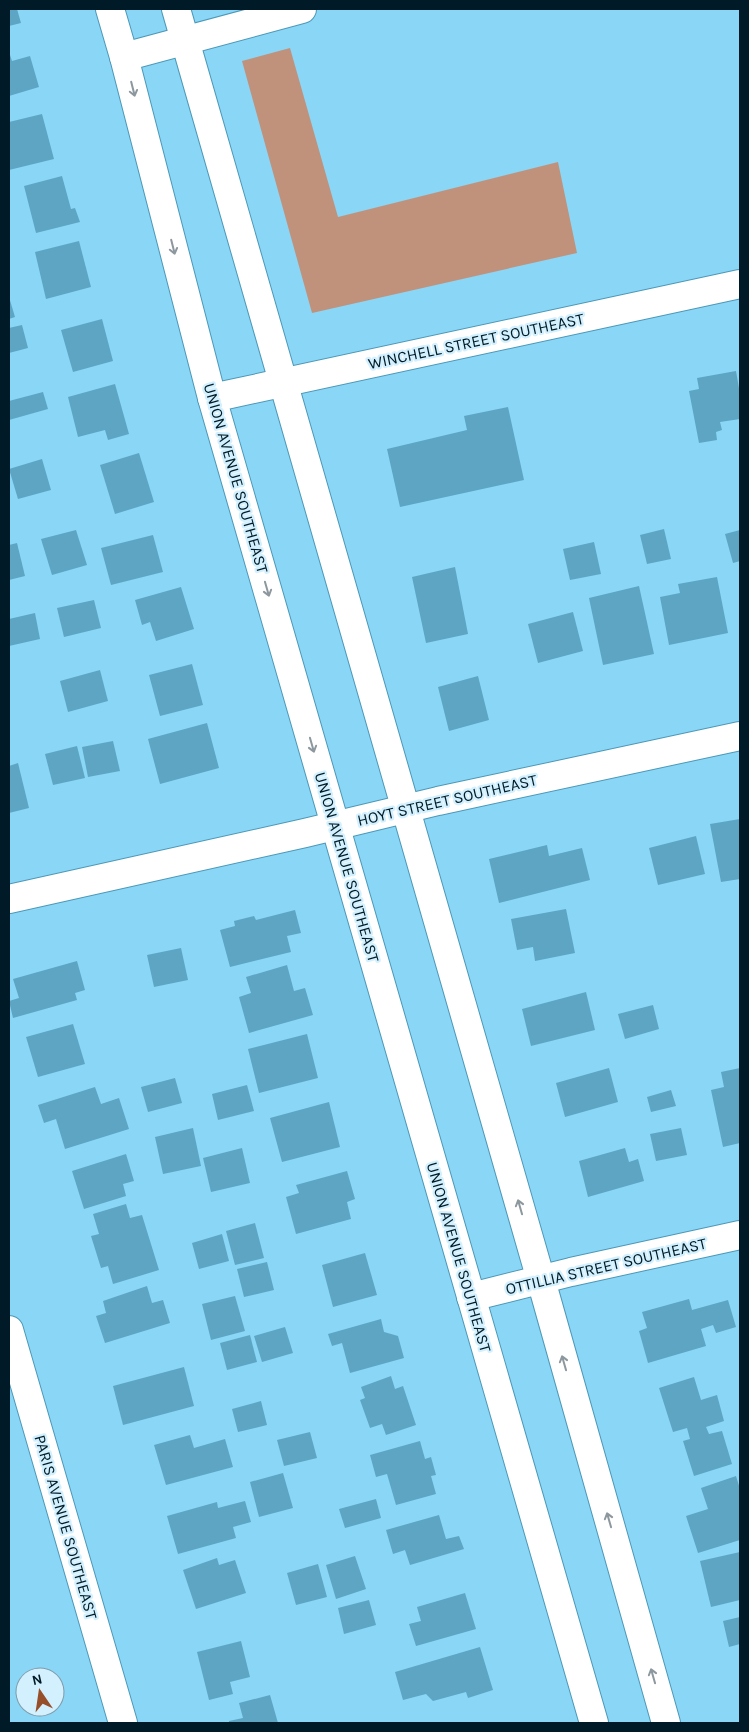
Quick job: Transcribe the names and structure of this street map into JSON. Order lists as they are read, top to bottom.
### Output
{
  "streets": {
    "street": [
      "WINCHELL STREET SOUTHEAST",
      "UNION AVENUE SOUTHEAST",
      "HOYT STREET SOUTHEAST",
      "OTTILLIA STREET SOUTHEAST",
      "PARIS AVENUE SOUTHEAST"
    ]
  },
  "crossings": [
    ["WINCHELL STREET SOUTHEAST", "UNION AVENUE SOUTHEAST"],
    ["UNION AVENUE SOUTHEAST", "HOYT STREET SOUTHEAST"],
    ["UNION AVENUE SOUTHEAST", "OTTILLIA STREET SOUTHEAST"]
  ],
  "north": "top"
}
